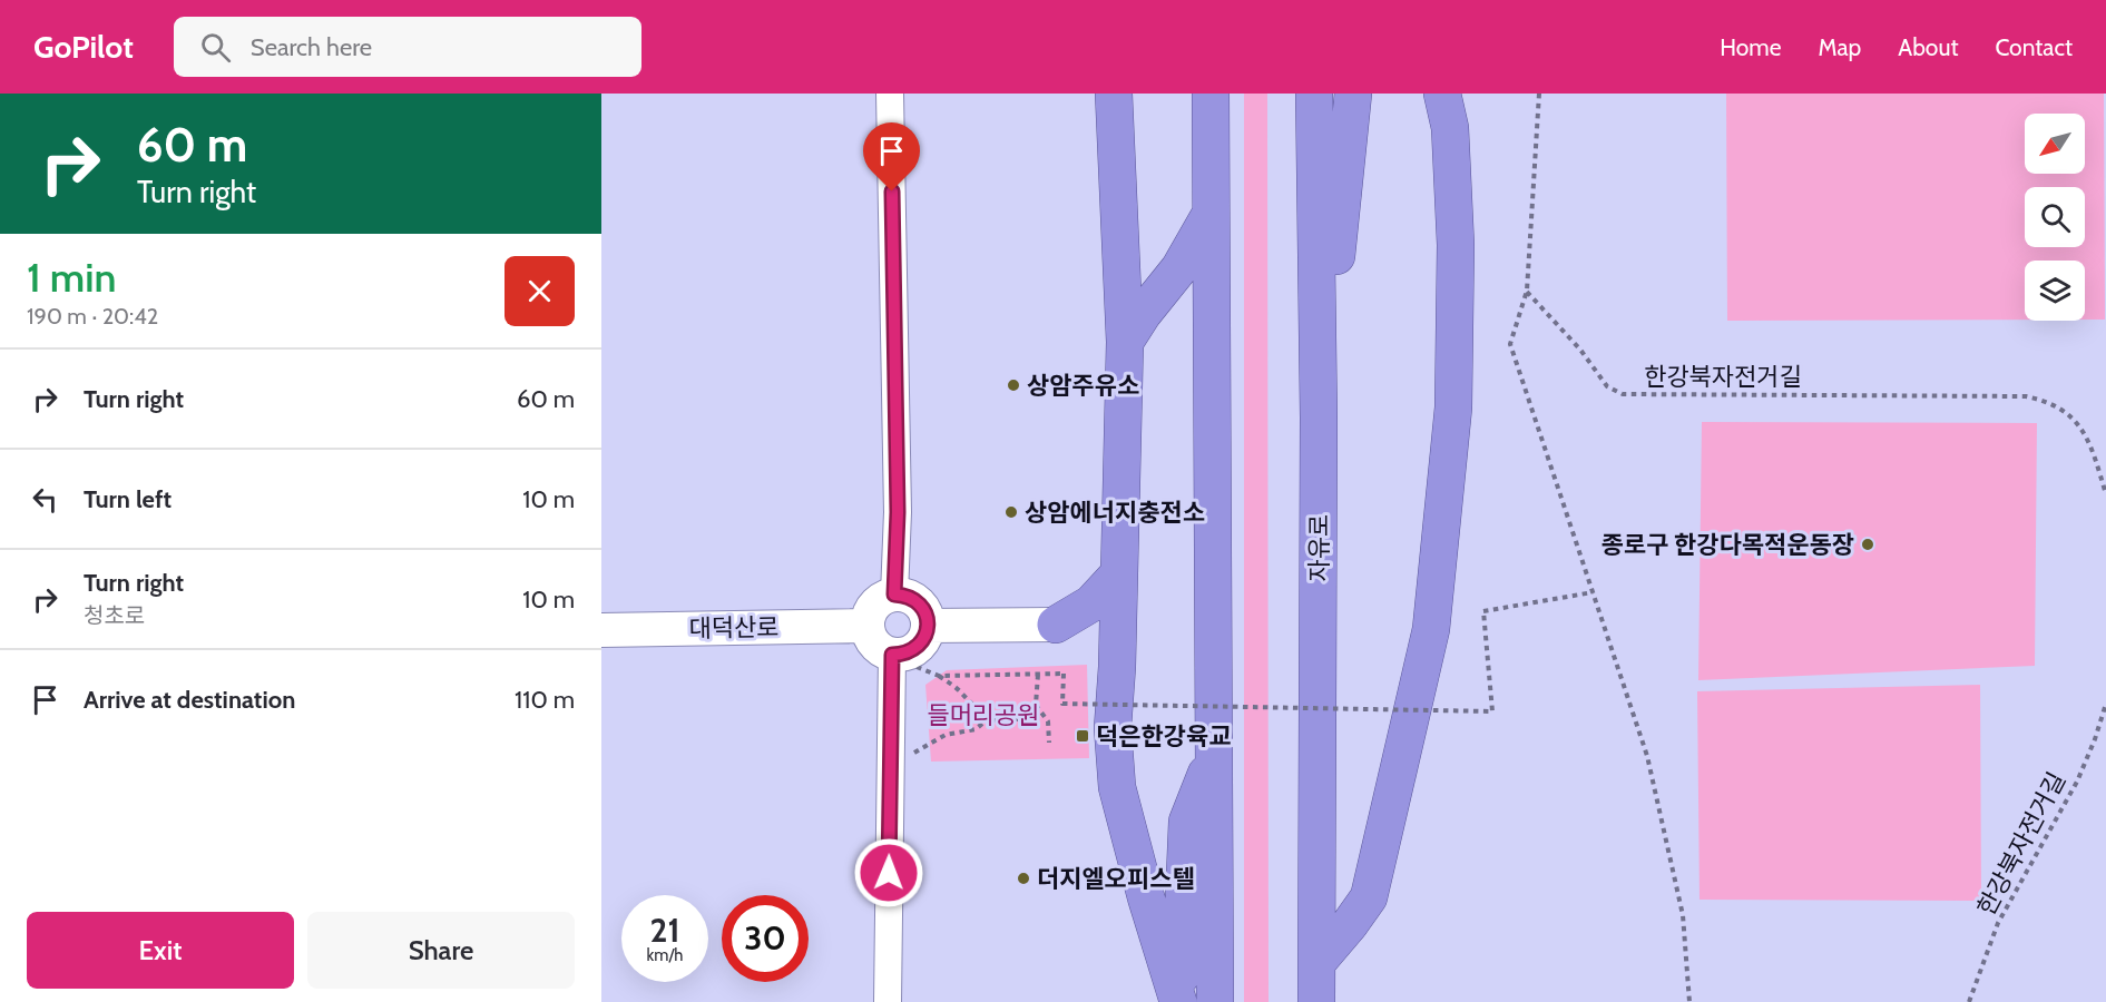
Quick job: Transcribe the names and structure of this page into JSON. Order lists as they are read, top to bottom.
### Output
{
  "streets": {
    "highway": ["자유로"],
    "street": ["대덕산로"],
    "path": ["한강북자전거길"]
  },
  "parks": ["들머리공원"],
  "places": {
    "other": [
      "상암주유소",
      "상암에너지충전소",
      "종로구 한강다목적운동장",
      "더지엘오피스텔"
    ],
    "transit": ["덕은한강육교"]
  },
  "north": "bottom left",
  "page": {
    "header": "GoPilot",
    "search": "Search here",
    "nav": [
      "Home",
      "Map",
      "About",
      "Contact"
    ],
    "turn": ["60 m", "Turn right"],
    "heading": ["1 min", "190 m · 20:42"],
    "list": [
      {
        "name": "Turn right",
        "value": "60 m"
      },
      {
        "name": "Turn left",
        "value": "10 m"
      },
      {
        "name": "Turn right",
        "note": "청초로",
        "value": "10 m"
      },
      {
        "name": "Arrive at destination",
        "value": "110 m"
      }
    ],
    "speed": "21 km/h",
    "limit": "30",
    "buttons": ["Exit", "Share"]
  }
}
